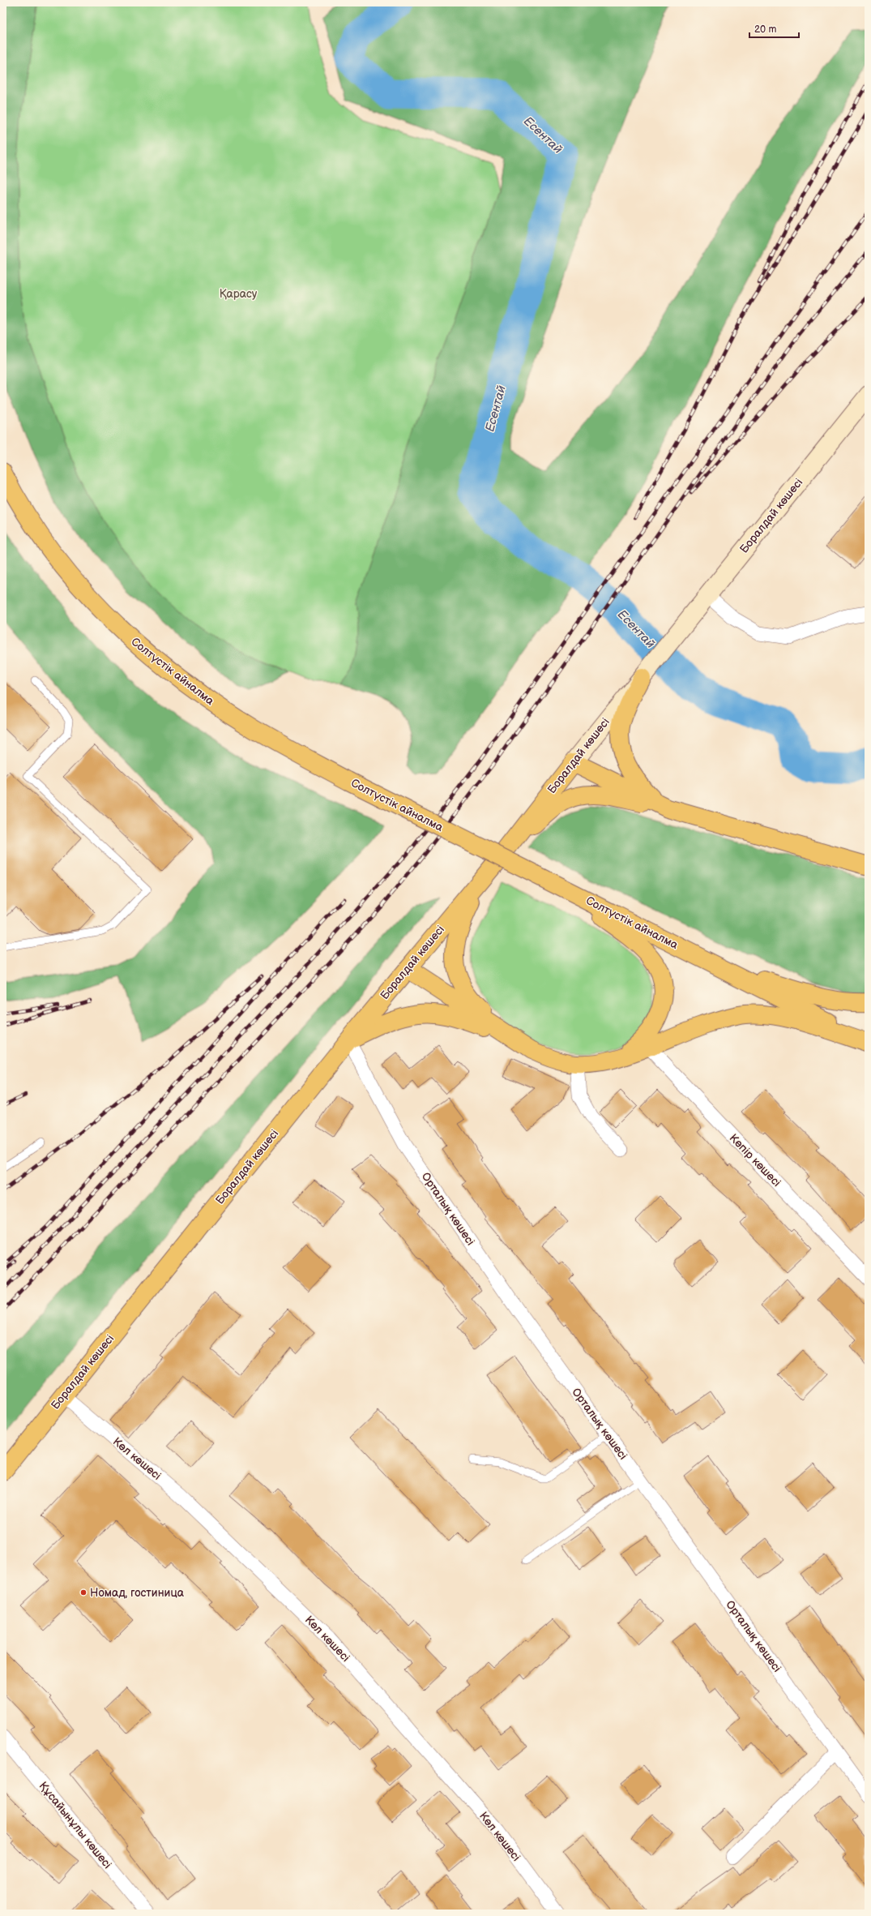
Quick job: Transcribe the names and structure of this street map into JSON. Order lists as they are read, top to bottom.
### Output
{
  "streets": {
    "main road": ["Боралдай көшесі", "Солтүстік айналма"],
    "street": [
      "Көпір көшесі",
      "Орталық көшесі",
      "Көл көшесі",
      "Құсайынұлы көшесі"
    ]
  },
  "crossings": [
    ["Боралдай көшесі", "Орталық көшесі"],
    ["Боралдай көшесі", "Көл көшесі"]
  ],
  "water": ["Есентай"],
  "parks": ["Қарасу"],
  "places": ["Номад, гостиница"],
  "scale_bar": "20 m"
}
